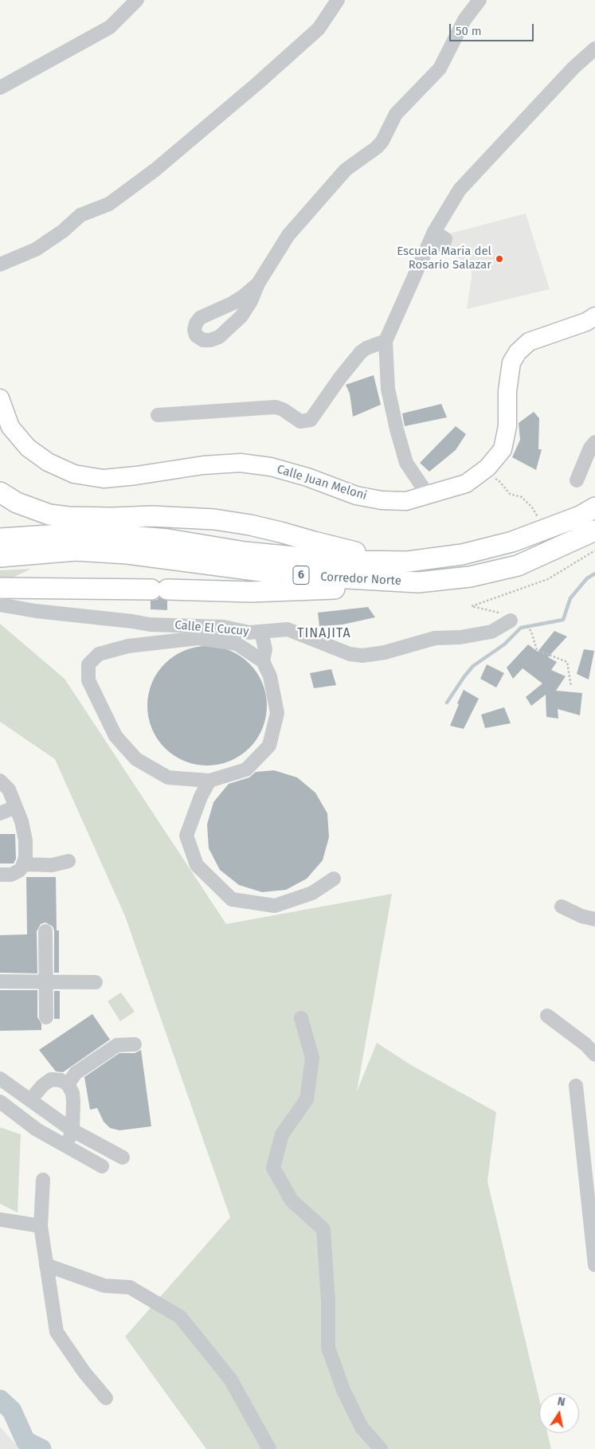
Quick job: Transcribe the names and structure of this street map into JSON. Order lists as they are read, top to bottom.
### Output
{
  "streets": {
    "highway": ["6", "Corredor Norte"],
    "main road": ["Calle Juan Meloni"],
    "street": ["Calle El Cucuy"]
  },
  "districts": ["TINAJITA"],
  "places": ["Escuela María del Rosario Salazar"],
  "scale_bar": "50 m",
  "north": "top"
}
